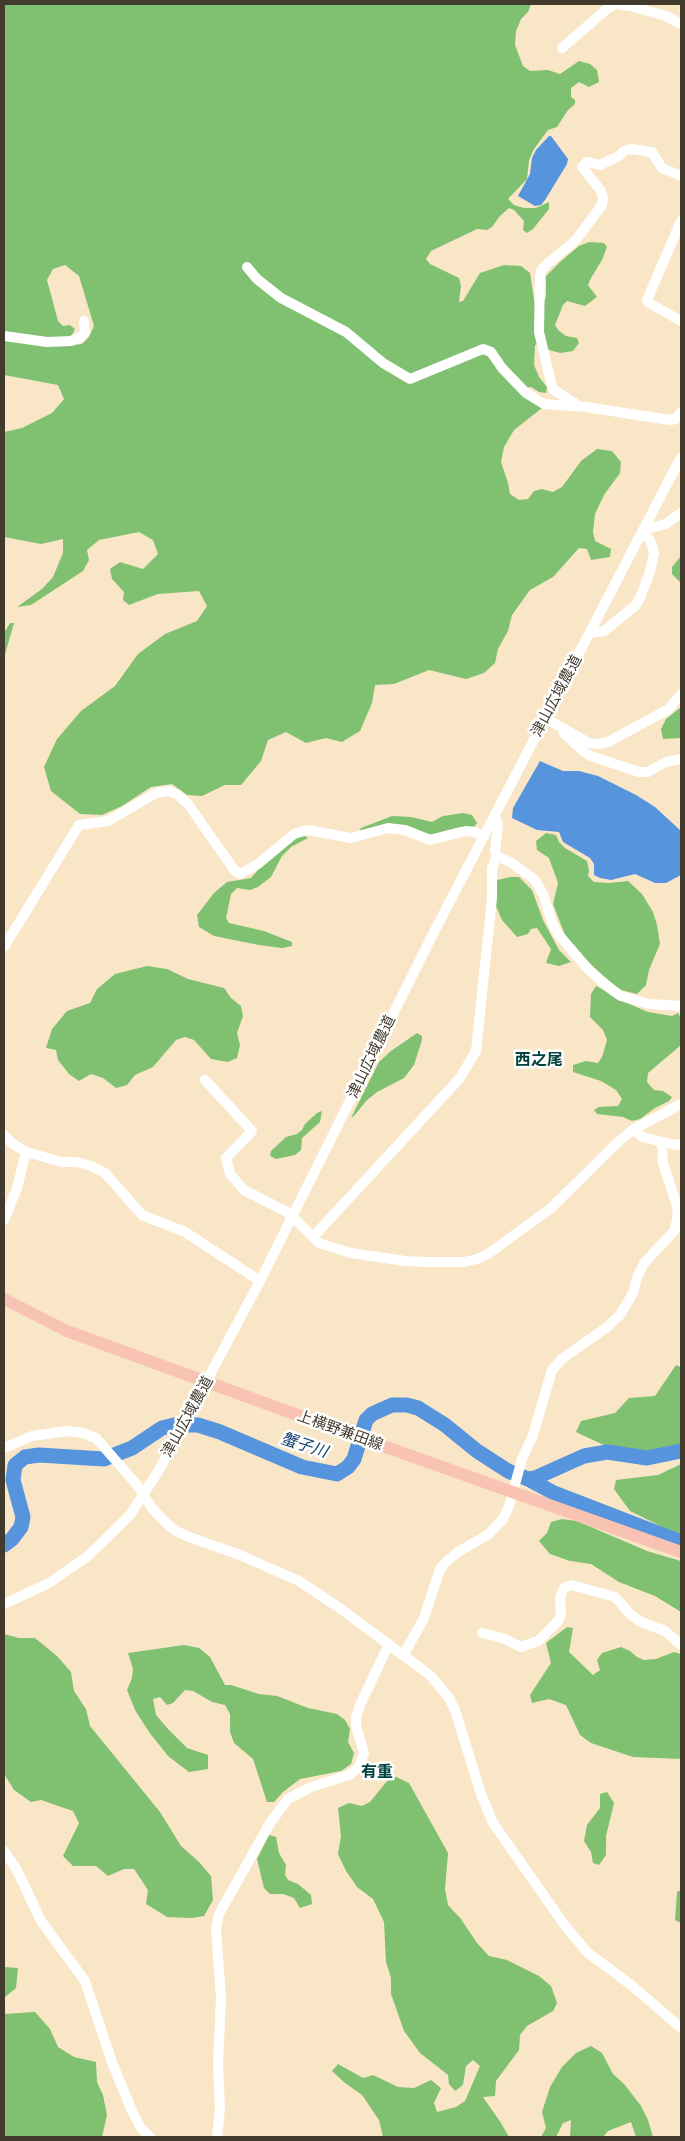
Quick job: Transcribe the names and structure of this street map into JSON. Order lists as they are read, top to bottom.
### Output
{
  "streets": {
    "main road": ["上横野兼田線"],
    "street": ["津山広域農道"]
  },
  "crossings": [
    ["津山広域農道", "上横野兼田線"]
  ],
  "districts": ["西之尾", "有重"],
  "water": ["蟹子川"]
}
